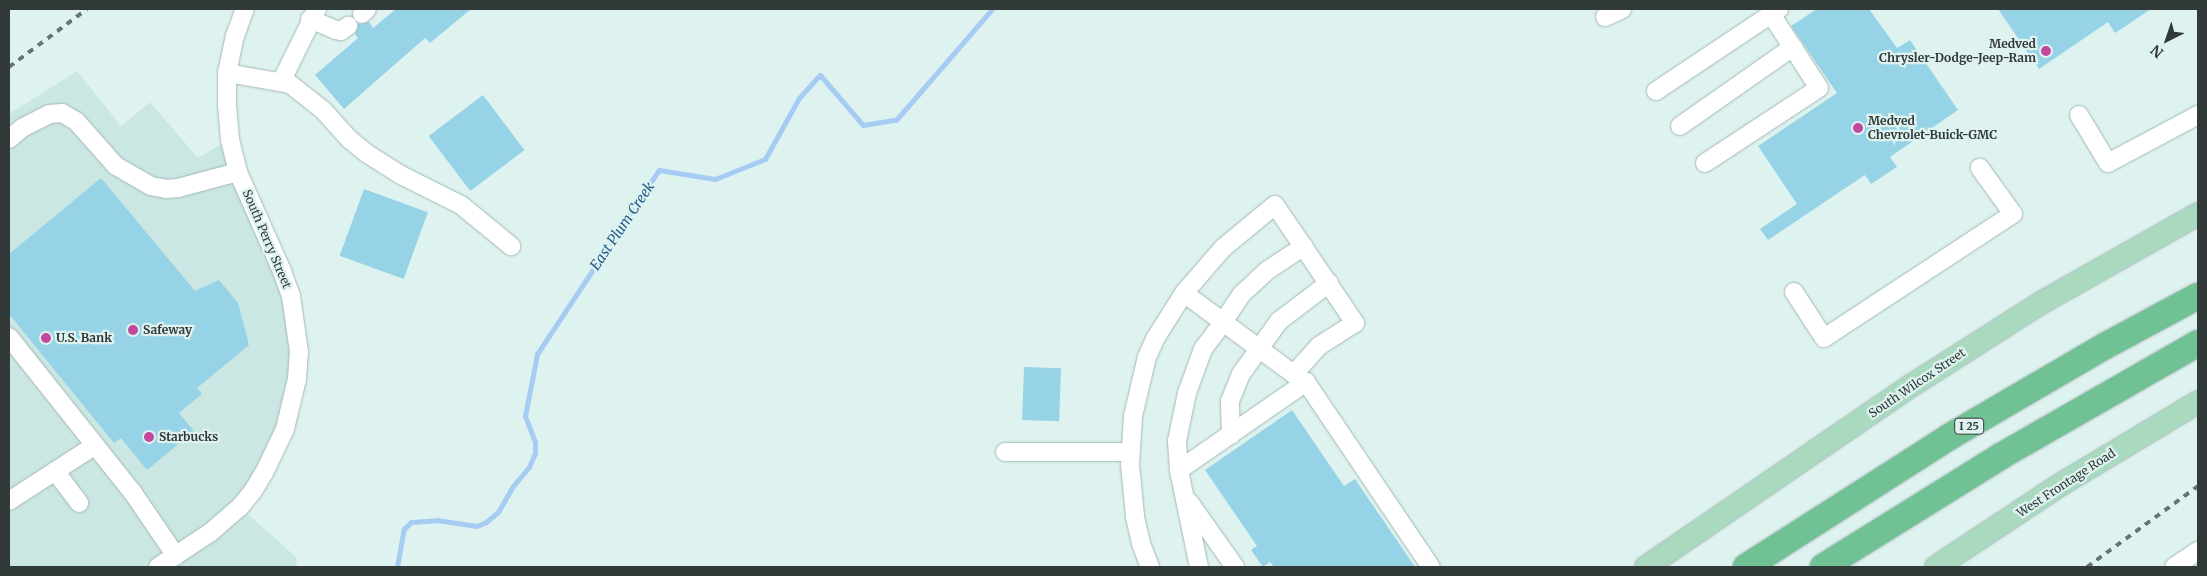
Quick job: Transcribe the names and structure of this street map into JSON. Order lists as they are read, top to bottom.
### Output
{
  "streets": {
    "highway": ["I 25"],
    "main road": ["South Wilcox Street", "West Frontage Road"],
    "street": ["South Perry Street"]
  },
  "water": ["East Plum Creek"],
  "places": [
    "Medved Chrysler-Dodge-Jeep-Ram",
    "Medved Chevrolet-Buick-GMC",
    "Safeway",
    "U.S. Bank",
    "Starbucks"
  ],
  "north": "bottom left"
}
